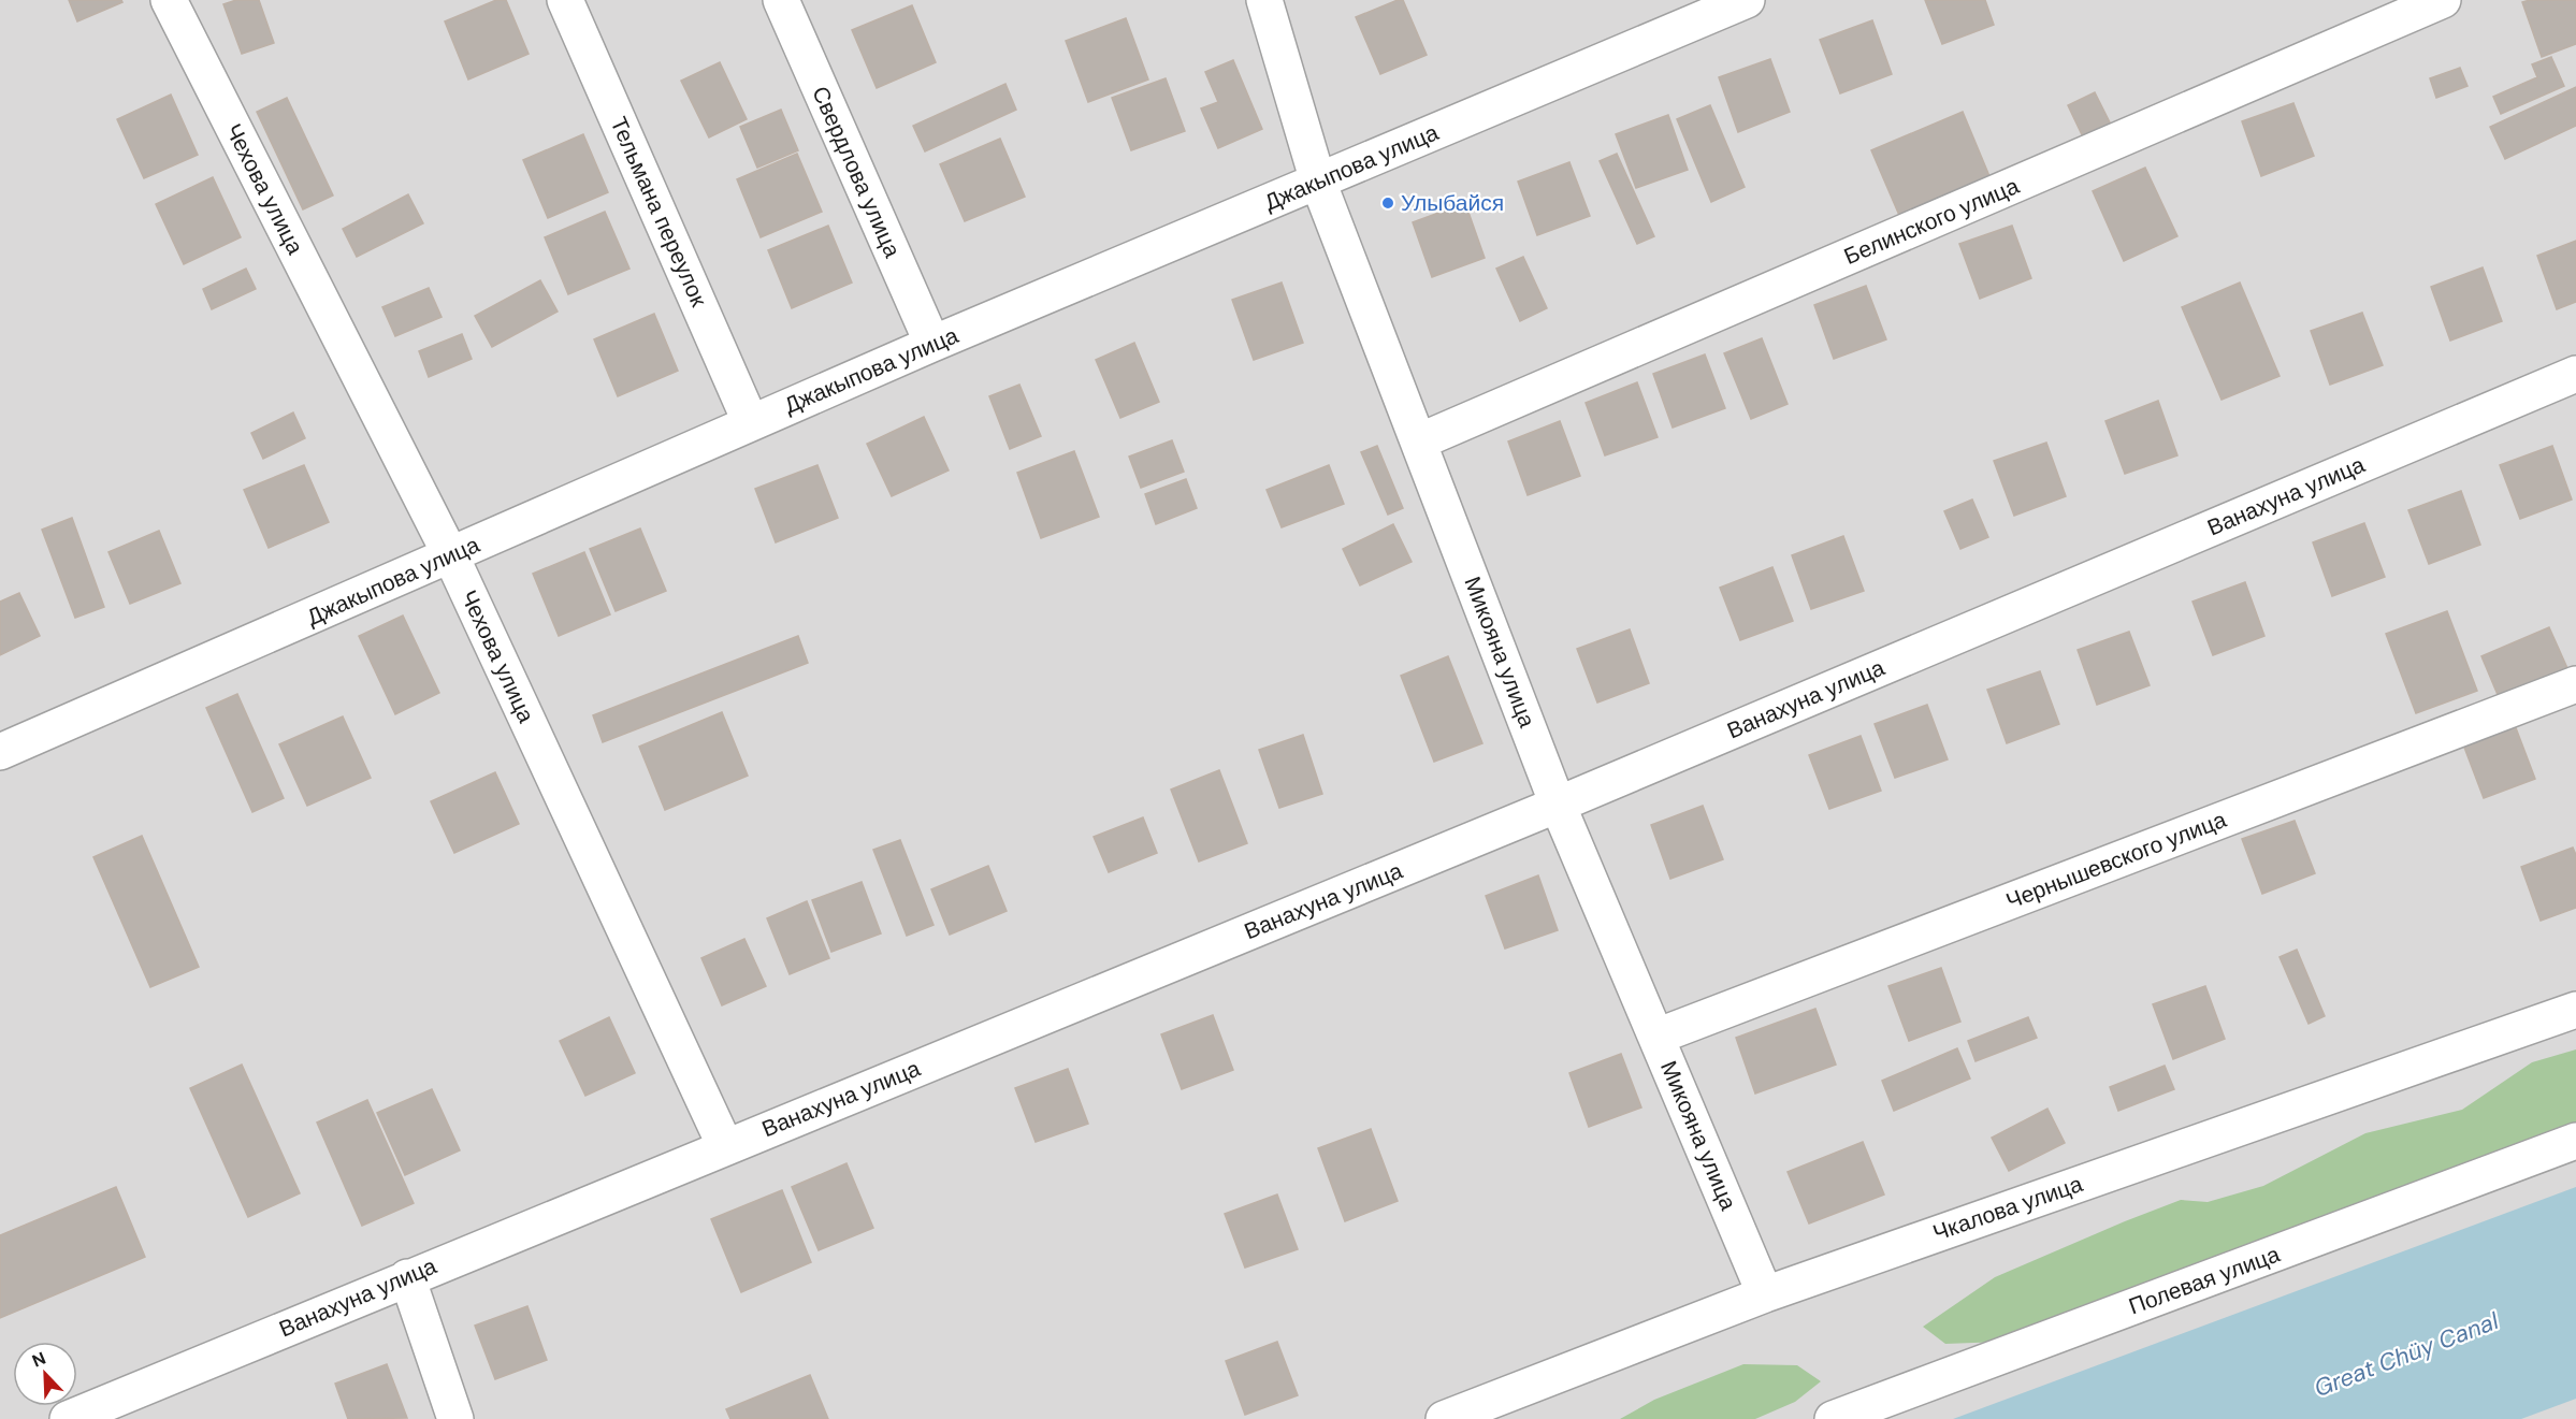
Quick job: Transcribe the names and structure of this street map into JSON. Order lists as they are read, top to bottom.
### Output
{
  "streets": {
    "street": [
      "Джакыпова улица",
      "Свердлова улица",
      "Чехова улица",
      "Тельмана переулок",
      "Белинского улица",
      "Ванахуна улица",
      "Микояна улица",
      "Чернышевского улица",
      "Чкалова улица",
      "Полевая улица"
    ]
  },
  "crossings": [
    ["Джакыпова улица", "Свердлова улица"],
    ["Джакыпова улица", "Чехова улица"],
    ["Джакыпова улица", "Тельмана переулок"],
    ["Джакыпова улица", "Микояна улица"],
    ["Чехова улица", "Ванахуна улица"],
    ["Белинского улица", "Микояна улица"],
    ["Ванахуна улица", "Микояна улица"],
    ["Микояна улица", "Чернышевского улица"],
    ["Микояна улица", "Чкалова улица"]
  ],
  "water": ["Great Chüy Canal"],
  "places": ["Улыбайся"],
  "north": "top left"
}
